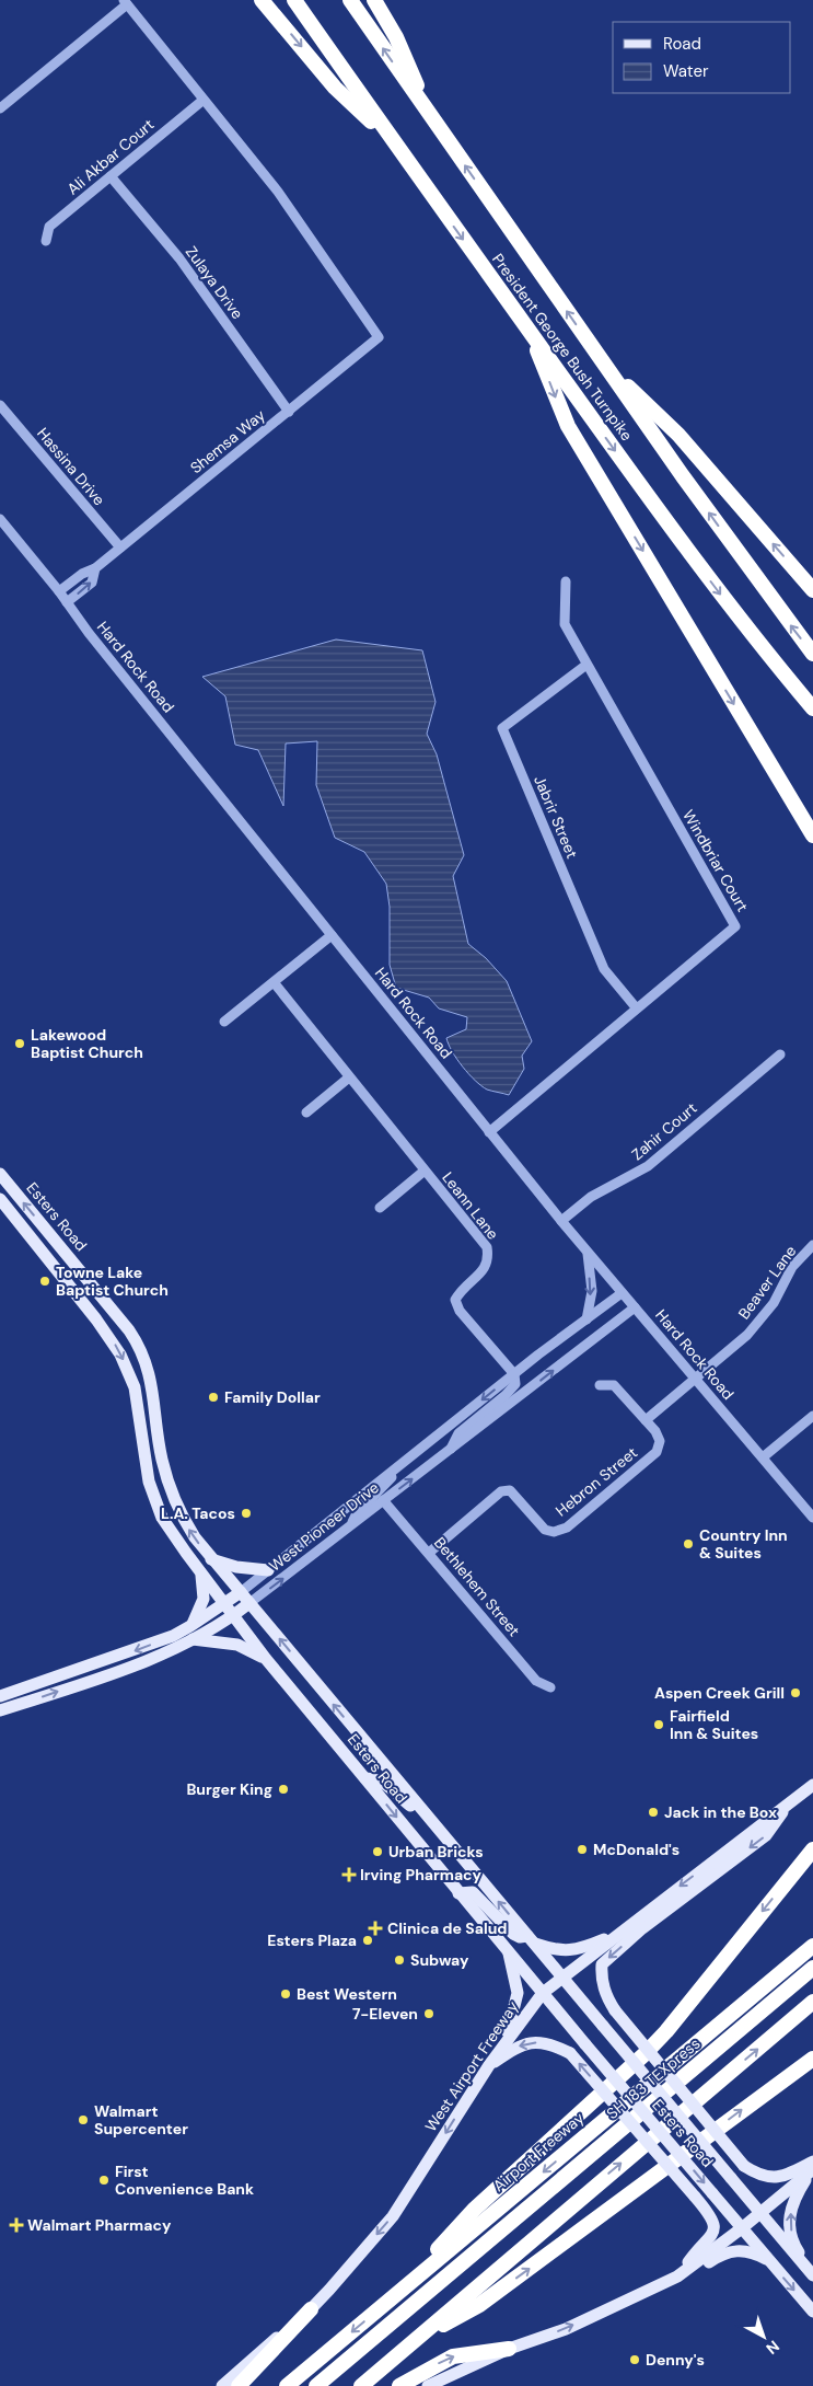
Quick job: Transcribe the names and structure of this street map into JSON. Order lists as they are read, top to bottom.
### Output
{
  "streets": {
    "highway": ["President George Bush Turnpike", "SH 183 TEXpress", "Airport Freeway"],
    "main road": ["Esters Road", "West Pioneer Drive", "West Airport Freeway"],
    "street": [
      "Ali Akbar Court",
      "Zulaya Drive",
      "Shemsa Way",
      "Hassina Drive",
      "Hard Rock Road",
      "Jabrir Street",
      "Windbriar Court",
      "Zahir Court",
      "Leann Lane",
      "Beaver Lane",
      "Hebron Street",
      "Bethlehem Street"
    ]
  },
  "crossings": [
    ["Ali Akbar Court", "Zulaya Drive"],
    ["Ali Akbar Court", "Shemsa Way"],
    ["Zulaya Drive", "Shemsa Way"],
    ["Shemsa Way", "Hassina Drive"],
    ["Shemsa Way", "Hard Rock Road"],
    ["Hard Rock Road", "Windbriar Court"],
    ["Hard Rock Road", "Zahir Court"],
    ["Hard Rock Road", "Beaver Lane"],
    ["Hard Rock Road", "West Pioneer Drive"],
    ["Jabrir Street", "Windbriar Court"],
    ["Leann Lane", "West Pioneer Drive"],
    ["Esters Road", "West Pioneer Drive"],
    ["Esters Road", "West Airport Freeway"],
    ["Beaver Lane", "Hebron Street"],
    ["Hebron Street", "Bethlehem Street"],
    ["West Pioneer Drive", "Bethlehem Street"]
  ],
  "one_way": ["West Airport Freeway"],
  "places": {
    "other": [
      "Lakewood Baptist Church",
      "Towne Lake Baptist Church",
      "Family Dollar",
      "L.A. Tacos",
      "Country Inn & Suites",
      "Aspen Creek Grill",
      "Fairfield Inn & Suites",
      "Burger King",
      "Jack in the Box",
      "McDonald's",
      "Urban Bricks",
      "Esters Plaza",
      "Subway",
      "Best Western",
      "7-Eleven",
      "Walmart Supercenter",
      "First Convenience Bank",
      "Denny's"
    ],
    "health": ["Irving Pharmacy", "Clinica de Salud", "Walmart Pharmacy"]
  },
  "legend": ["Road", "Water"],
  "north": "bottom right"
}
